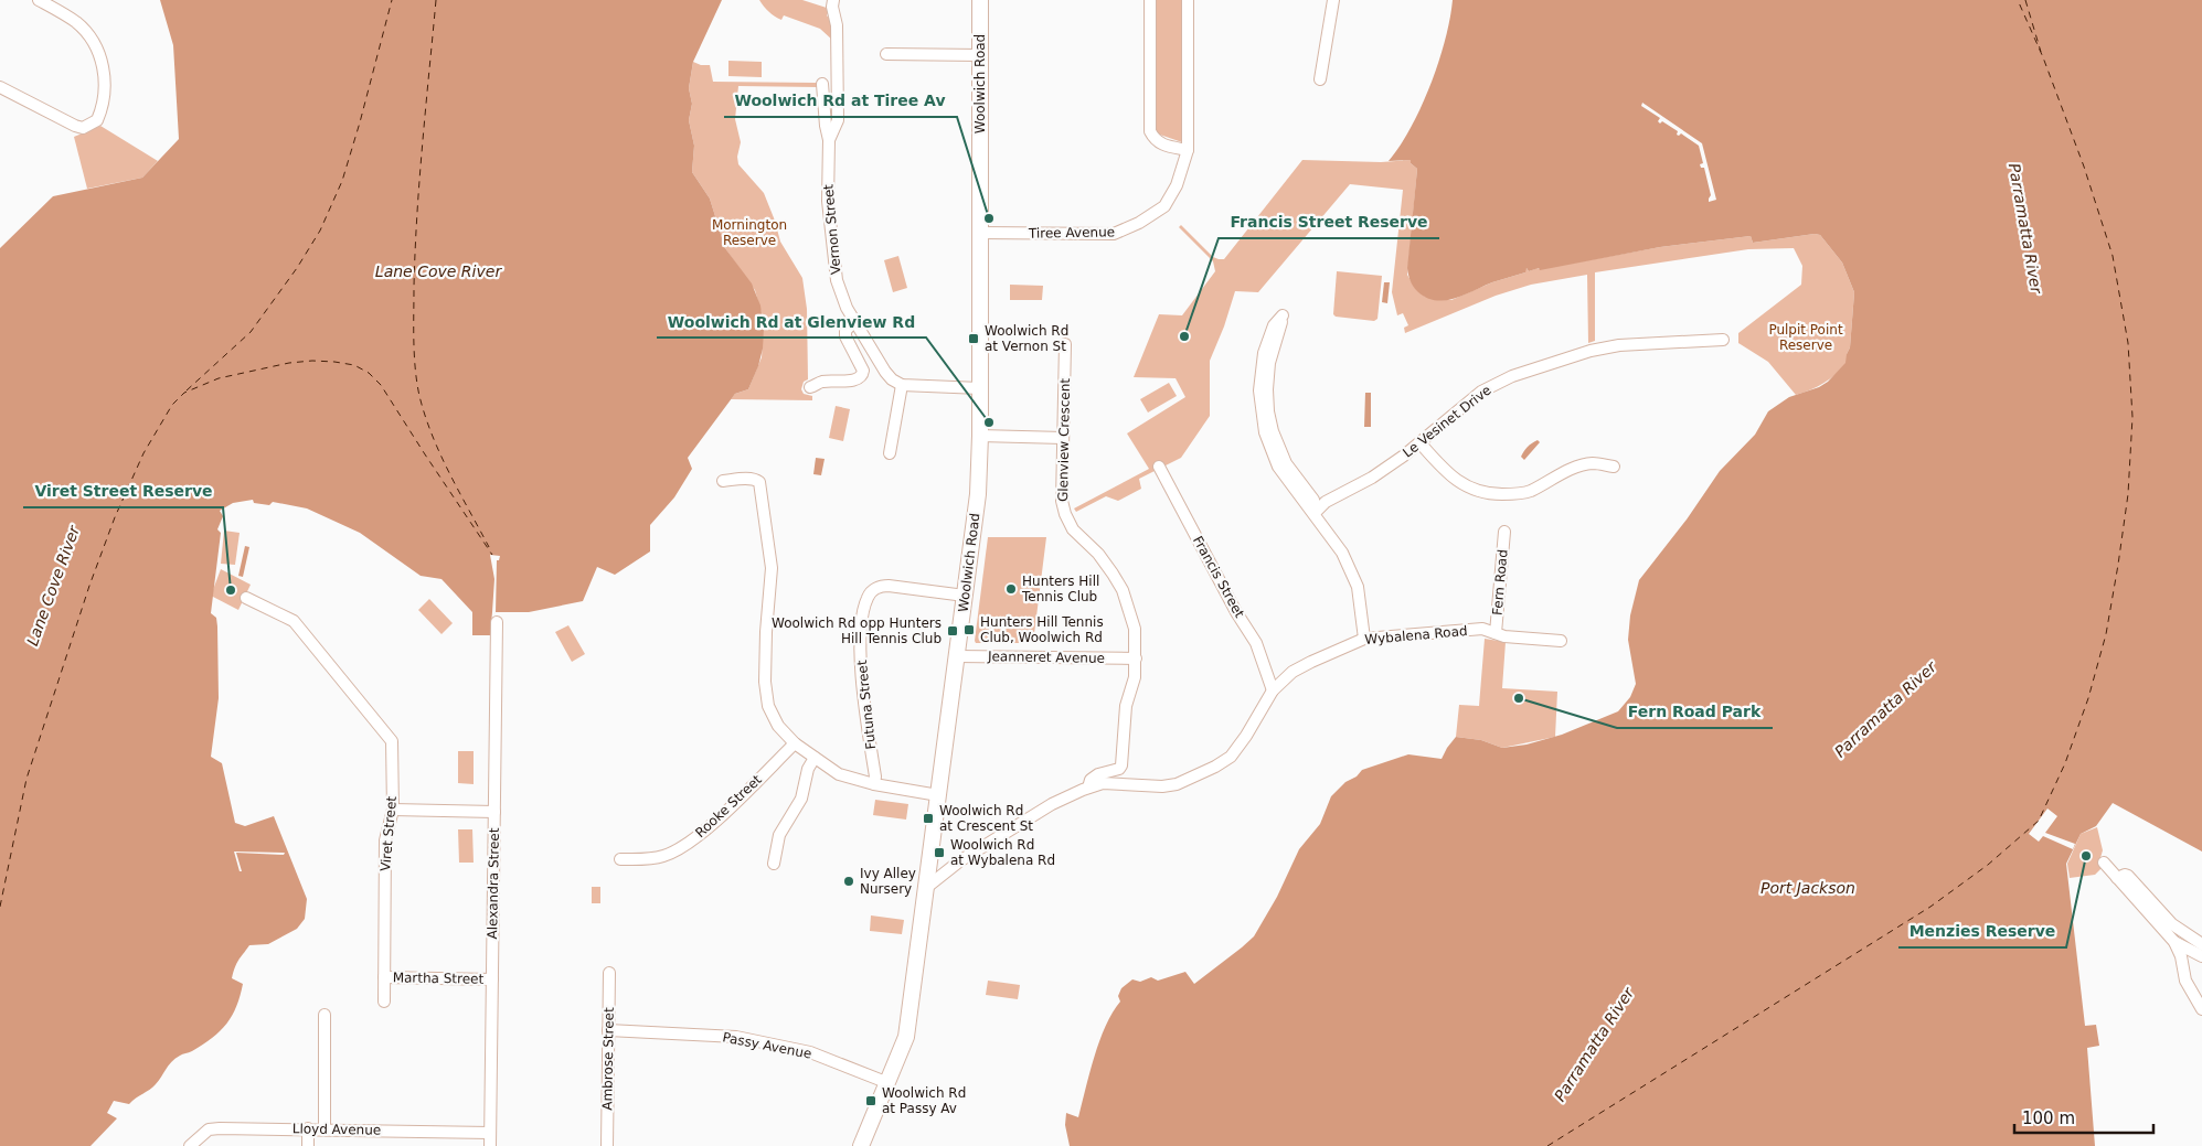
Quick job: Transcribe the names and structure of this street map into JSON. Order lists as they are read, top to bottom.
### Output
{
  "streets": {
    "street": [
      "Woolwich Road",
      "Vernon Street",
      "Tiree Avenue",
      "Le Vesinet Drive",
      "Glenview Crescent",
      "Francis Street",
      "Fern Road",
      "Wybalena Road",
      "Jeanneret Avenue",
      "Futuna Street",
      "Rooke Street",
      "Viret Street",
      "Alexandra Street",
      "Martha Street",
      "Passy Avenue",
      "Ambrose Street",
      "Lloyd Avenue"
    ]
  },
  "crossings": [
    ["Woolwich Road", "Tiree Avenue"],
    ["Woolwich Road", "Wybalena Road"],
    ["Woolwich Road", "Jeanneret Avenue"],
    ["Woolwich Road", "Futuna Street"],
    ["Woolwich Road", "Passy Avenue"],
    ["Glenview Crescent", "Wybalena Road"],
    ["Glenview Crescent", "Jeanneret Avenue"],
    ["Francis Street", "Wybalena Road"],
    ["Fern Road", "Wybalena Road"],
    ["Viret Street", "Martha Street"],
    ["Alexandra Street", "Martha Street"],
    ["Alexandra Street", "Lloyd Avenue"],
    ["Passy Avenue", "Ambrose Street"]
  ],
  "water": ["Parramatta River", "Lane Cove River", "Port Jackson"],
  "parks": ["Mornington Reserve", "Pulpit Point Reserve"],
  "places": {
    "other": [
      "Woolwich Rd at Tiree Av",
      "Francis Street Reserve",
      "Woolwich Rd at Glenview Rd",
      "Hunters Hill Tennis Club",
      "Viret Street Reserve",
      "Fern Road Park",
      "Menzies Reserve",
      "Ivy Alley Nursery"
    ],
    "transit": [
      "Woolwich Rd at Vernon St",
      "Hunters Hill Tennis Club, Woolwich Rd",
      "Woolwich Rd opp Hunters Hill Tennis Club",
      "Woolwich Rd at Crescent St",
      "Woolwich Rd at Wybalena Rd",
      "Woolwich Rd at Passy Av"
    ]
  },
  "scale_bar": "100 m"
}
